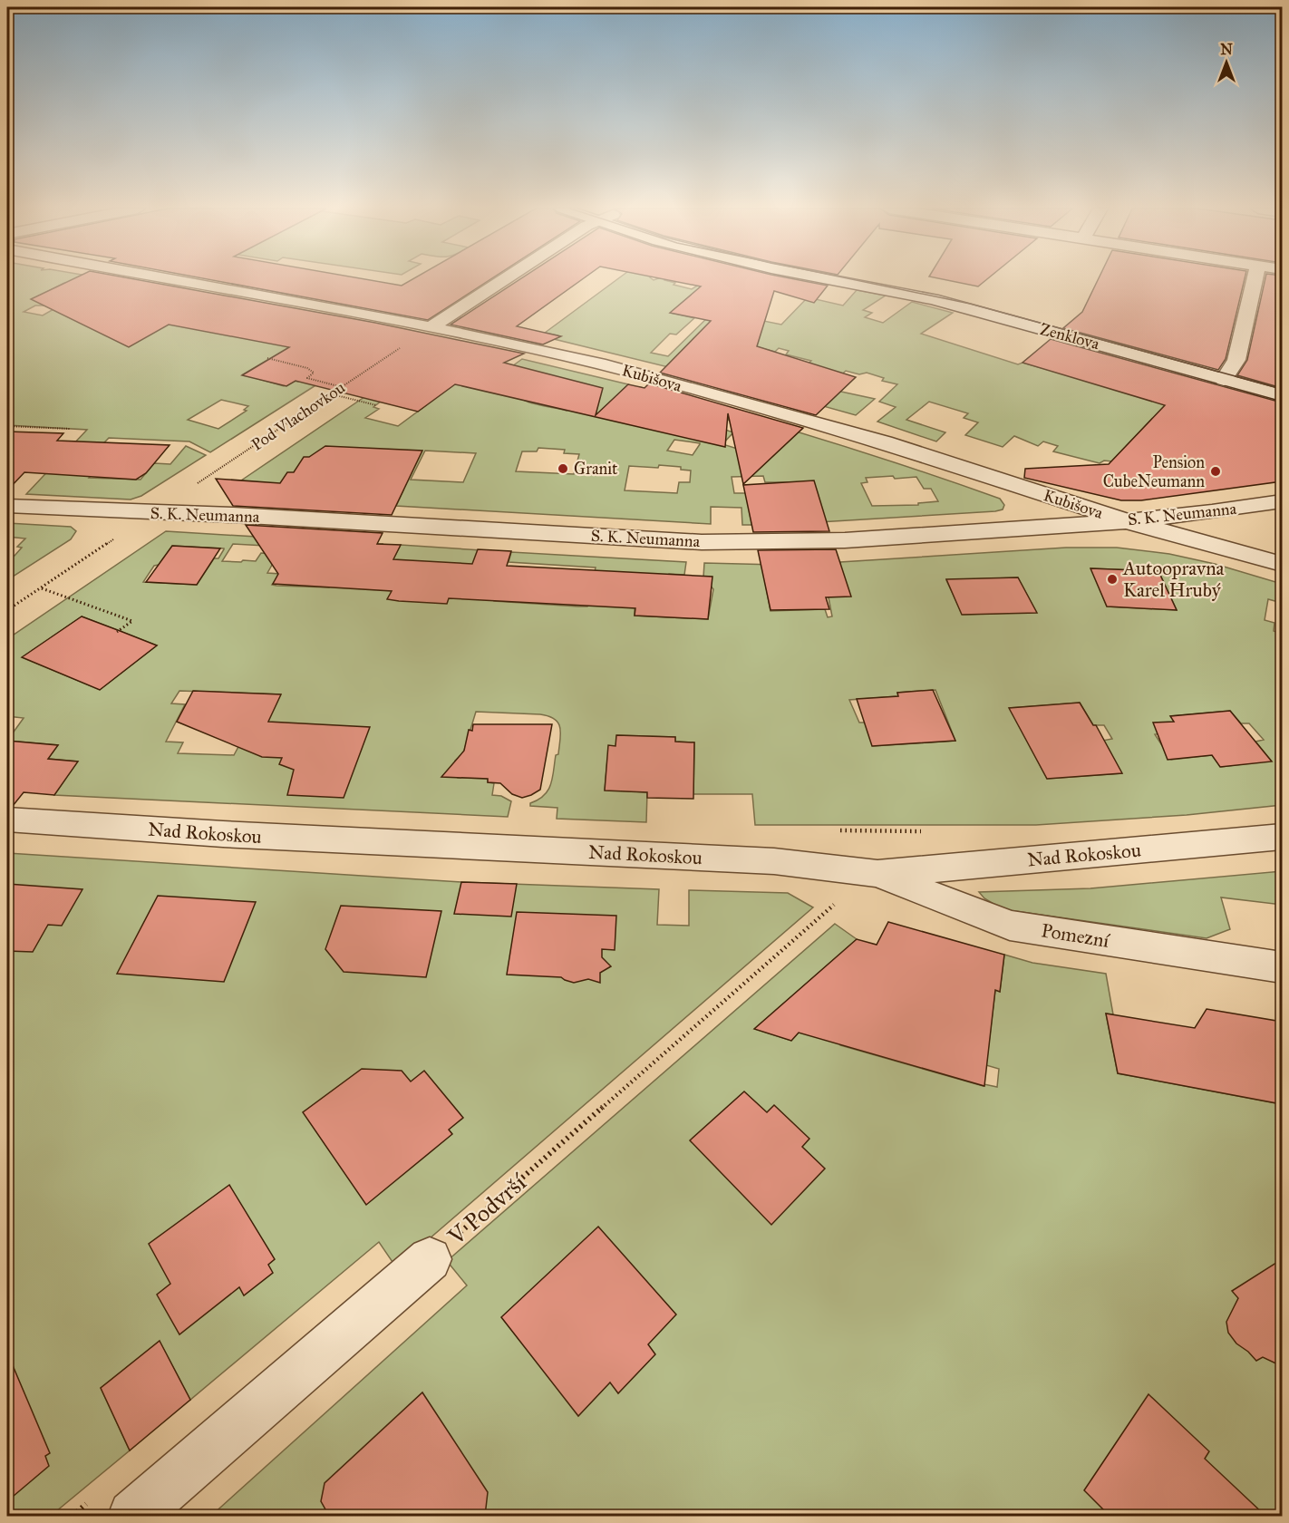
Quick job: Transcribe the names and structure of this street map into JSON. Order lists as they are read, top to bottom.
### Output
{
  "streets": {
    "street": [
      "Zenklova",
      "Kubišova",
      "S. K. Neumanna",
      "Nad Rokoskou",
      "Pomezní"
    ],
    "path": ["Pod Vlachovkou", "V Podvrší"]
  },
  "crossings": [
    ["Kubišova", "S. K. Neumanna"],
    ["Nad Rokoskou", "Pomezní"]
  ],
  "places": ["Granit", "Pension CubeNeumann", "Autoopravna Karel Hrubý"],
  "north": "top"
}
